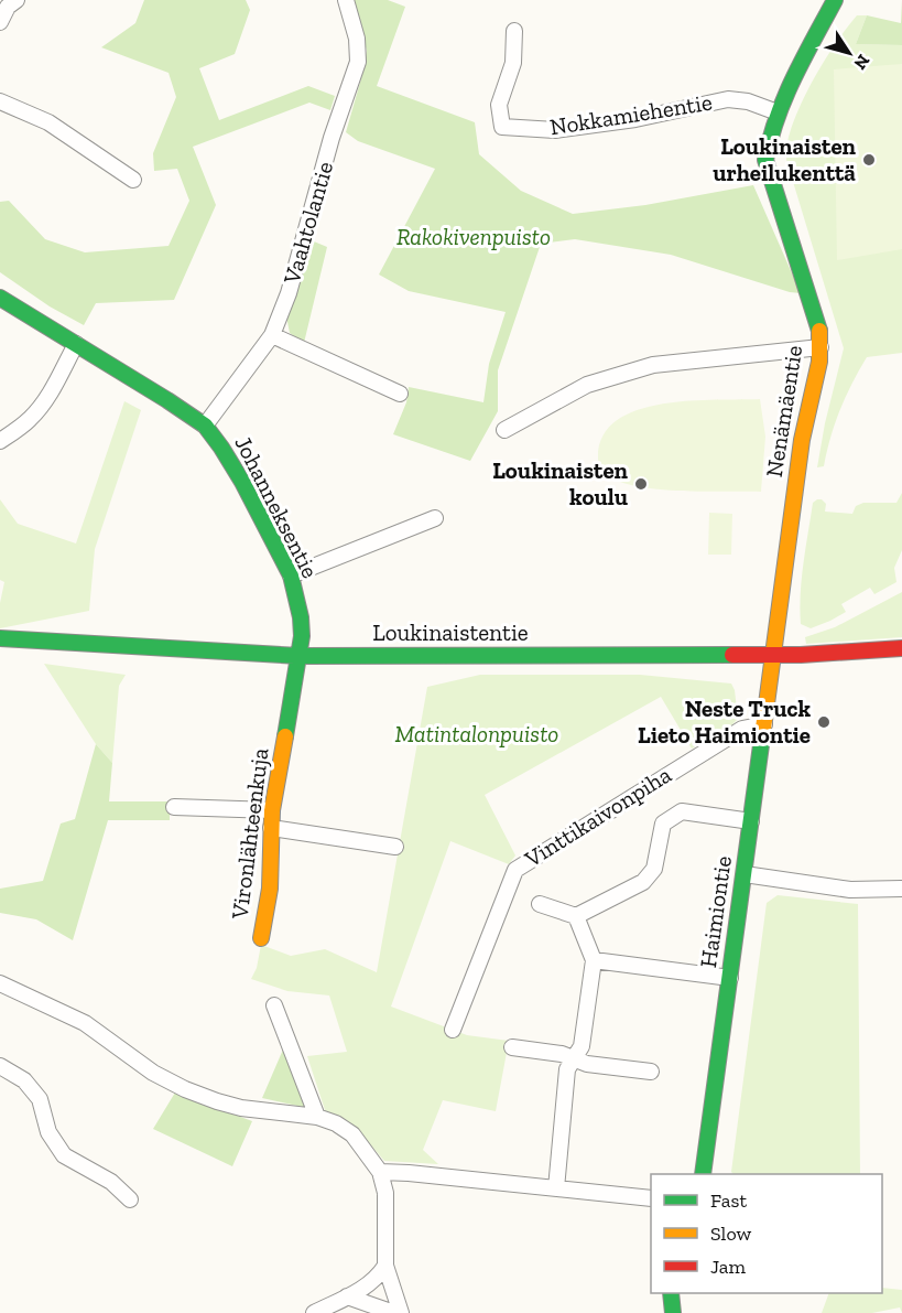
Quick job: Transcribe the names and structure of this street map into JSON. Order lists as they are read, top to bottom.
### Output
{
  "streets": {
    "street": [
      "Nokkamiehentie",
      "Vaahtolantie",
      "Nenämäentie",
      "Johanneksentie",
      "Loukinaistentie",
      "Vinttikaivonpiha",
      "Vironlähteenkuja",
      "Haimiontie"
    ]
  },
  "crossings": [
    ["Nokkamiehentie", "Nenämäentie"],
    ["Vaahtolantie", "Johanneksentie"],
    ["Nenämäentie", "Loukinaistentie"],
    ["Nenämäentie", "Haimiontie"],
    ["Johanneksentie", "Loukinaistentie"],
    ["Johanneksentie", "Vironlähteenkuja"],
    ["Loukinaistentie", "Vironlähteenkuja"],
    ["Loukinaistentie", "Haimiontie"],
    ["Vinttikaivonpiha", "Haimiontie"]
  ],
  "parks": ["Rakokivenpuisto", "Matintalonpuisto"],
  "places": ["Loukinaisten urheilukenttä", "Loukinaisten koulu", "Neste Truck Lieto Haimiontie"],
  "legend": ["Fast", "Slow", "Jam"],
  "north": "bottom right"
}
